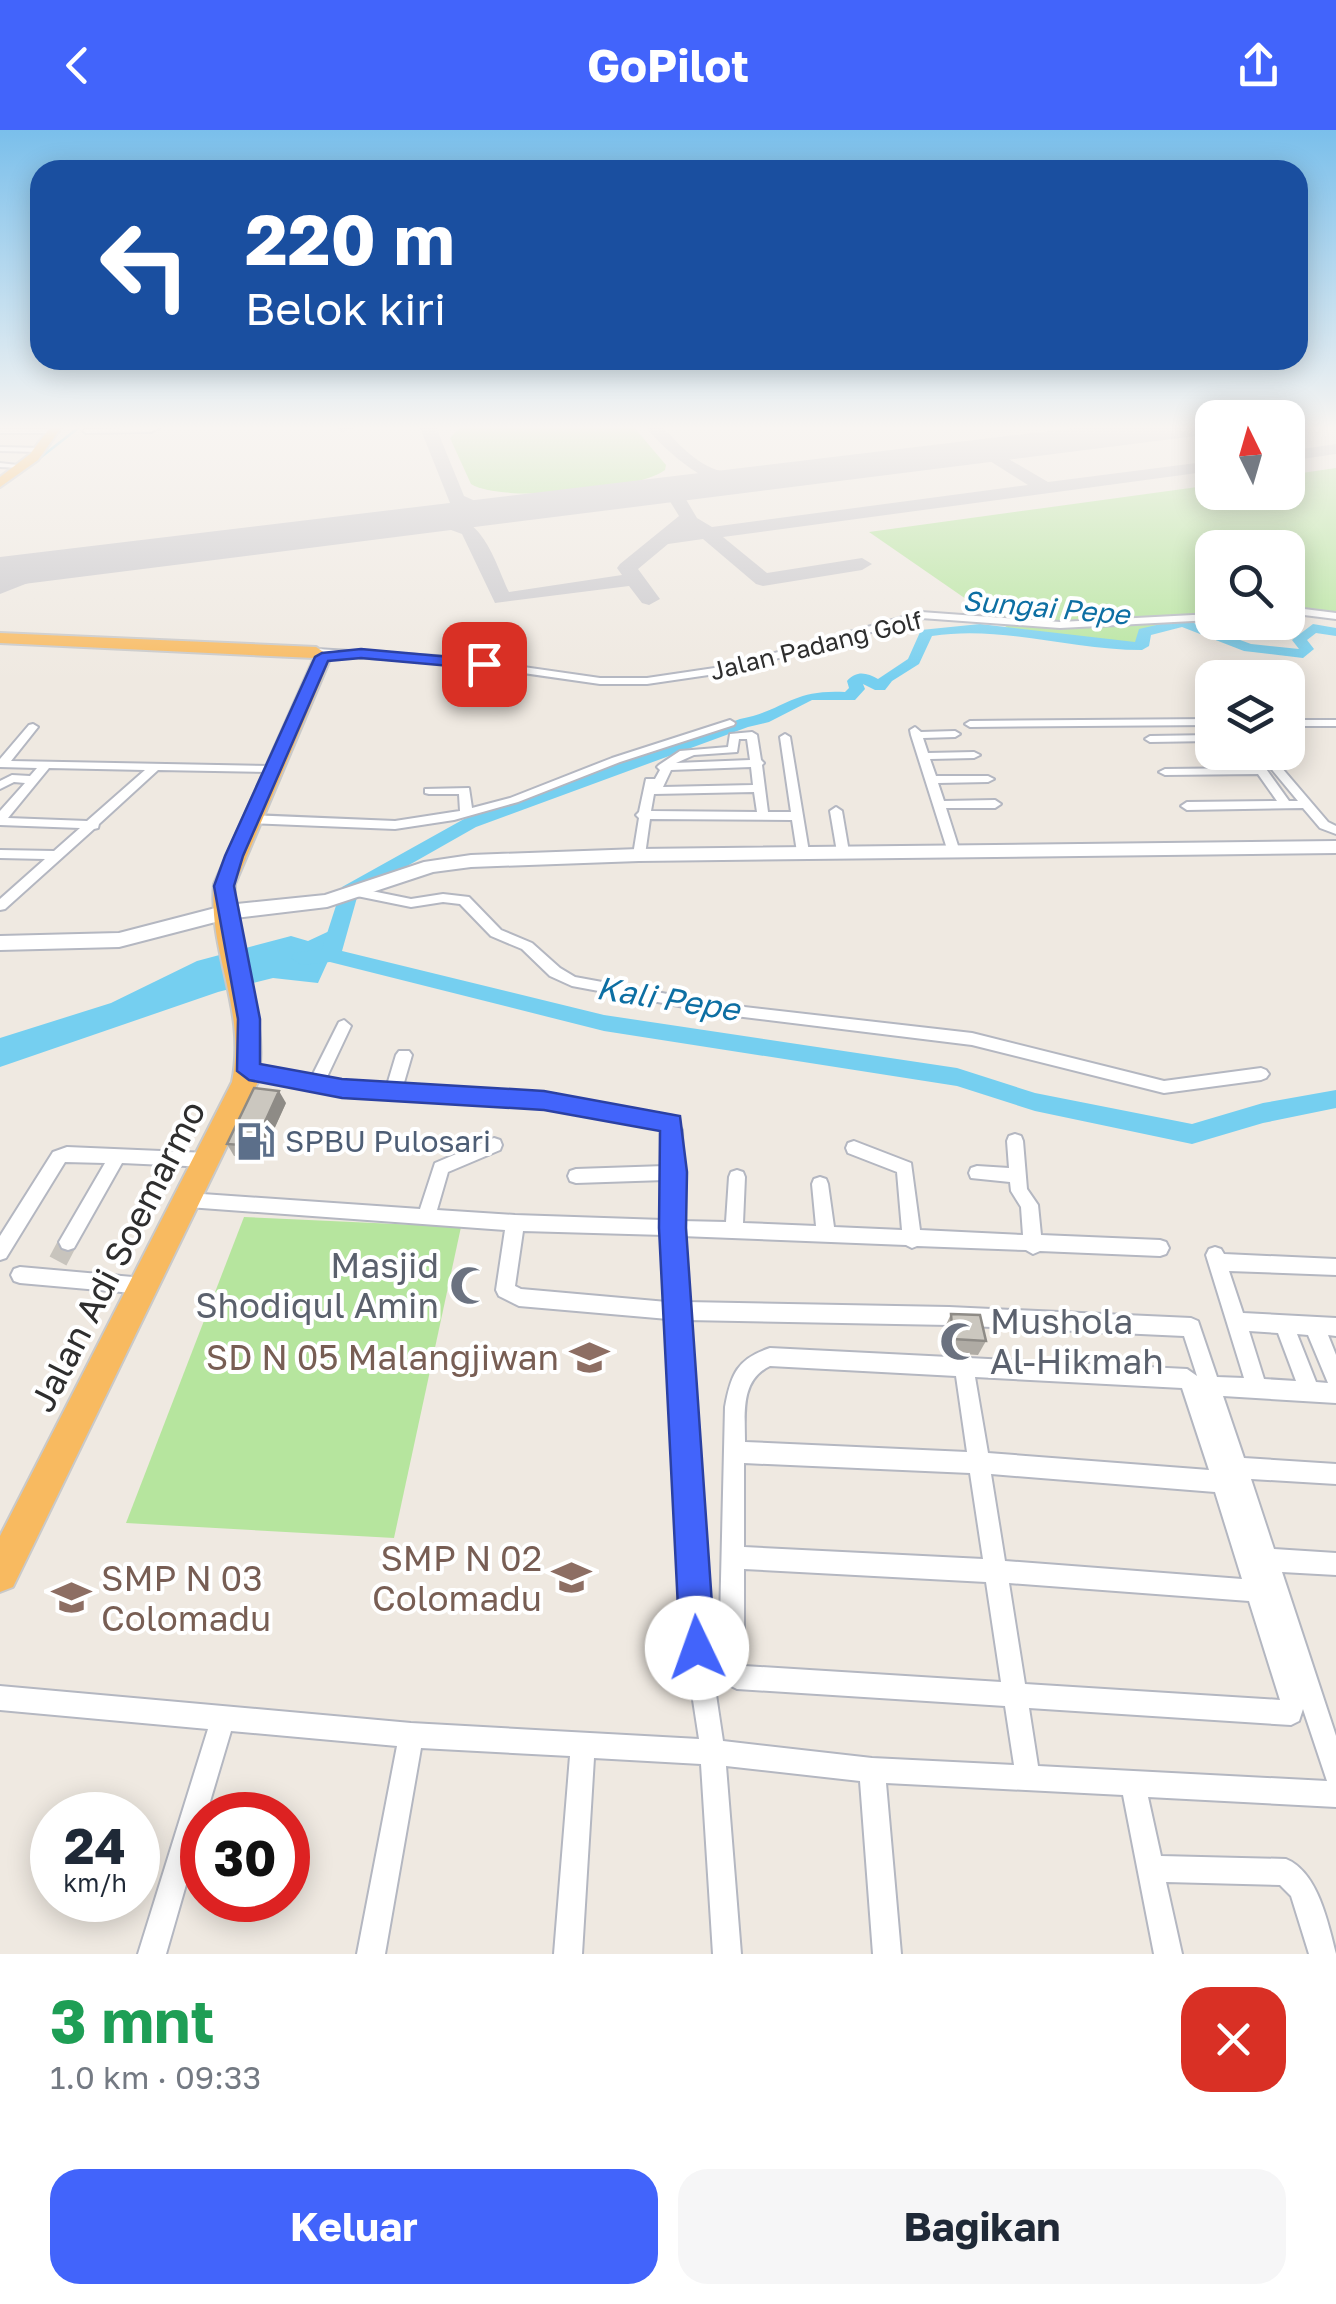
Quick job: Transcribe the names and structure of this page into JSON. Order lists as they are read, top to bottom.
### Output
{
  "streets": {
    "highway": ["Jalan Adi Soemarmo"],
    "street": ["Jalan Padang Golf"]
  },
  "water": ["Sungai Pepe", "Kali Pepe"],
  "places": {
    "fuel station": ["SPBU Pulosari"],
    "mosque": ["Masjid Shodiqul Amin", "Mushola Al-Hikmah"],
    "school or university": ["SD N 05 Malangjiwan", "SMP N 02 Colomadu", "SMP N 03 Colomadu"]
  },
  "north": "top",
  "page": {
    "header": "GoPilot",
    "turn": ["220 m", "Belok kiri"],
    "speed": "24 km/h",
    "limit": "30",
    "heading": ["3 mnt", "1.0 km · 09:33"],
    "buttons": ["Keluar", "Bagikan"]
  }
}
